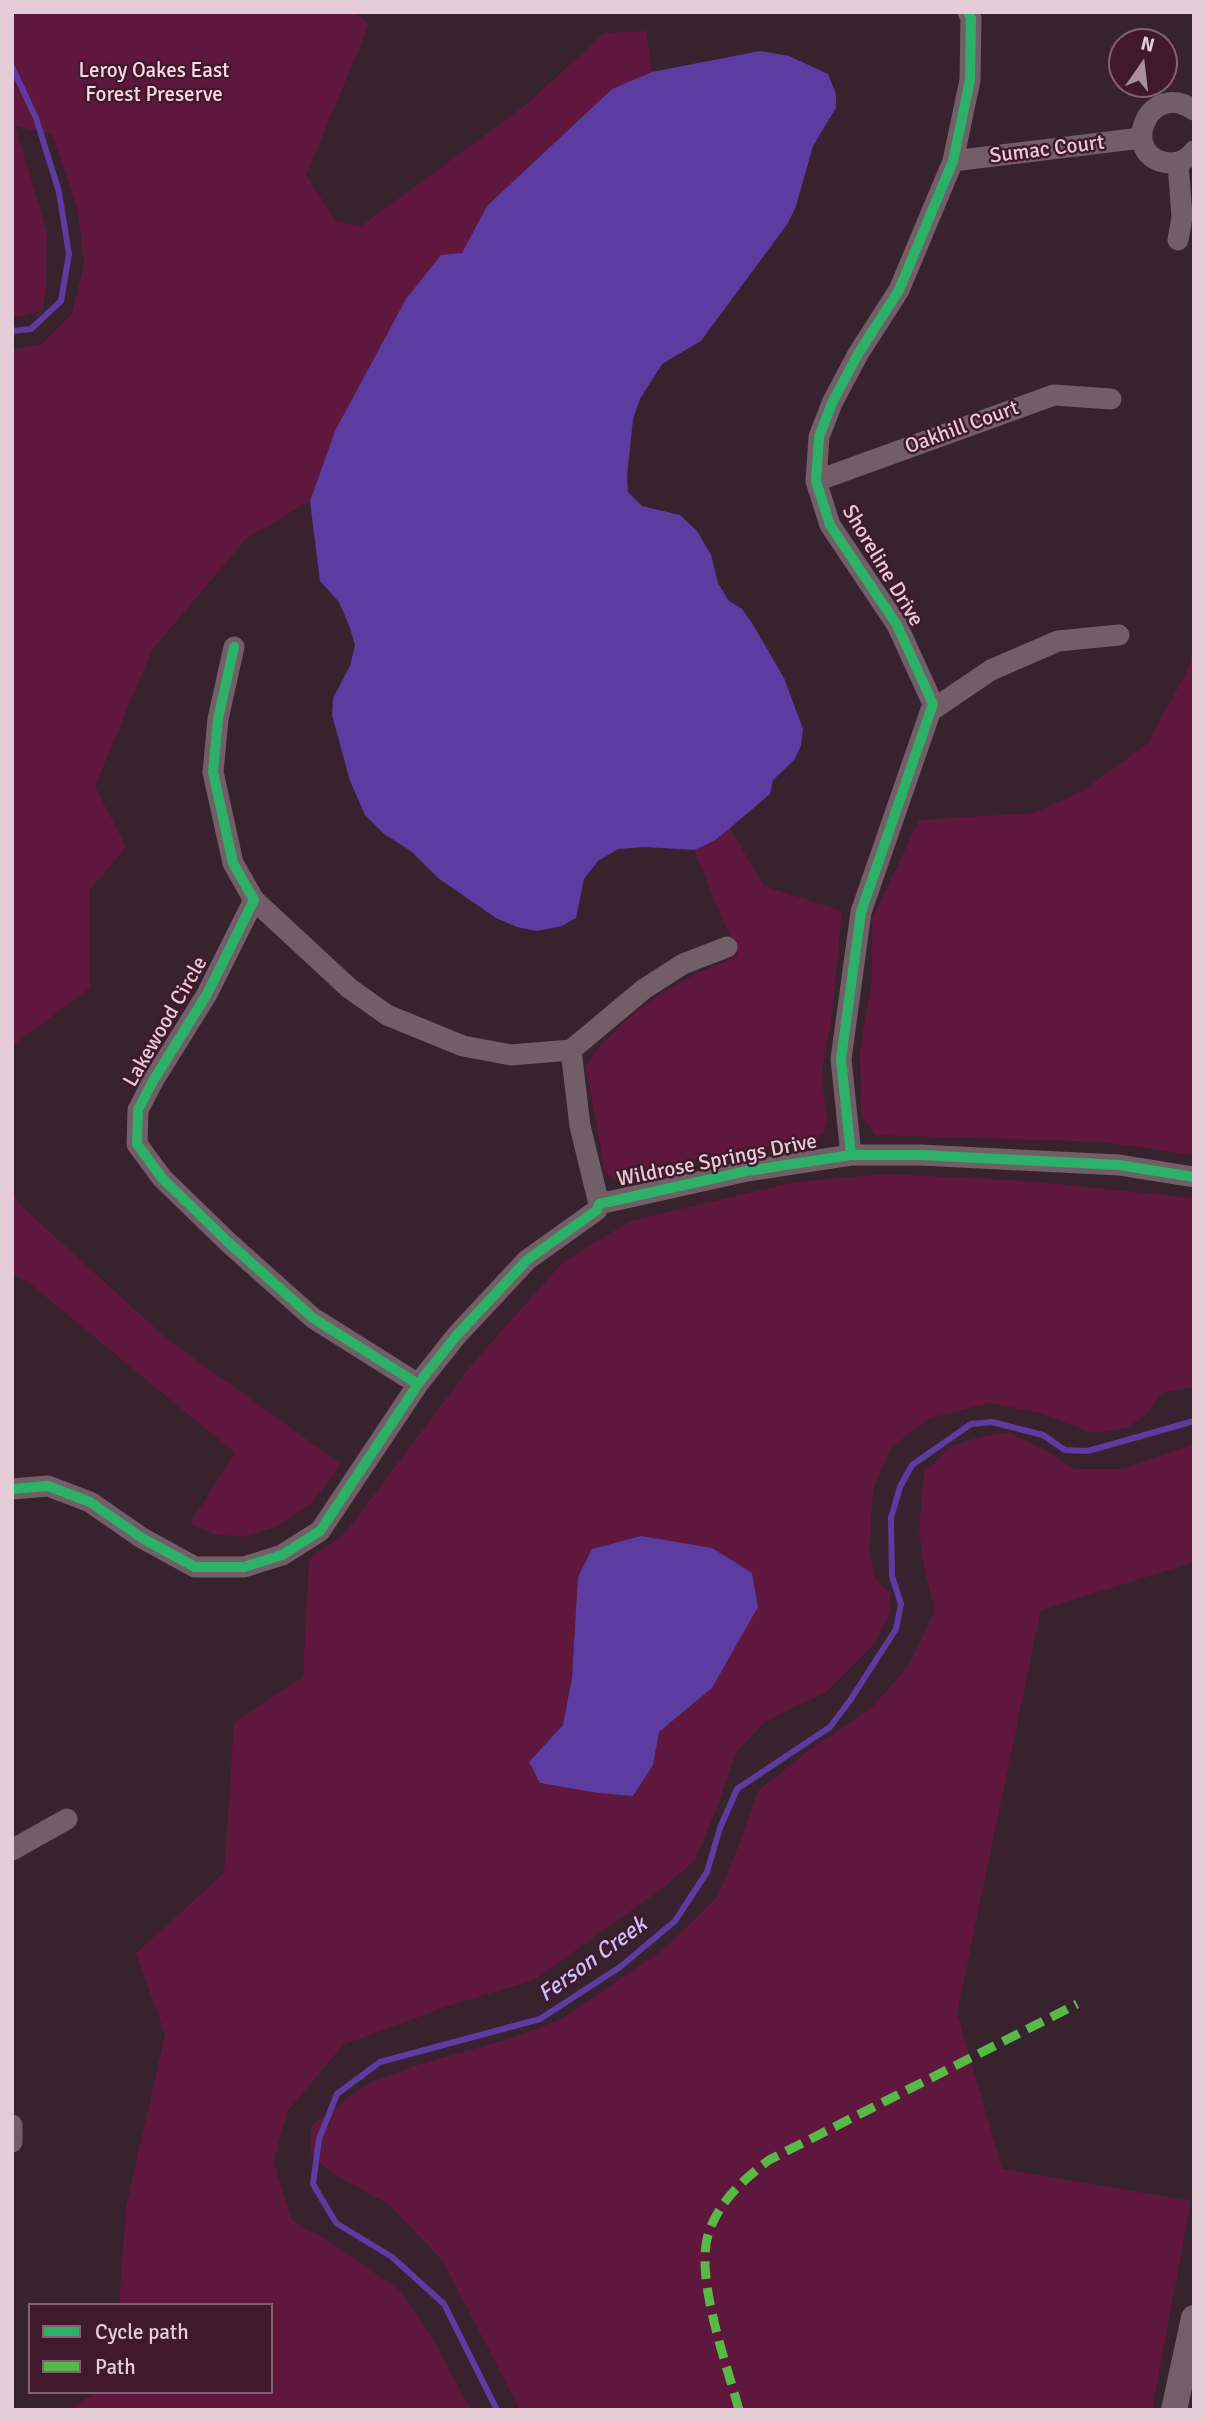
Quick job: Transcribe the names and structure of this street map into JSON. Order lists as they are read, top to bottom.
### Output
{
  "streets": {
    "street": [
      "Sumac Court",
      "Oakhill Court",
      "Shoreline Drive",
      "Lakewood Circle",
      "Wildrose Springs Drive"
    ]
  },
  "crossings": [
    ["Sumac Court", "Shoreline Drive"],
    ["Oakhill Court", "Shoreline Drive"],
    ["Lakewood Circle", "Wildrose Springs Drive"]
  ],
  "water": ["Ferson Creek"],
  "parks": ["Leroy Oakes East Forest Preserve"],
  "legend": ["Cycle path", "Path"],
  "north": "top"
}
